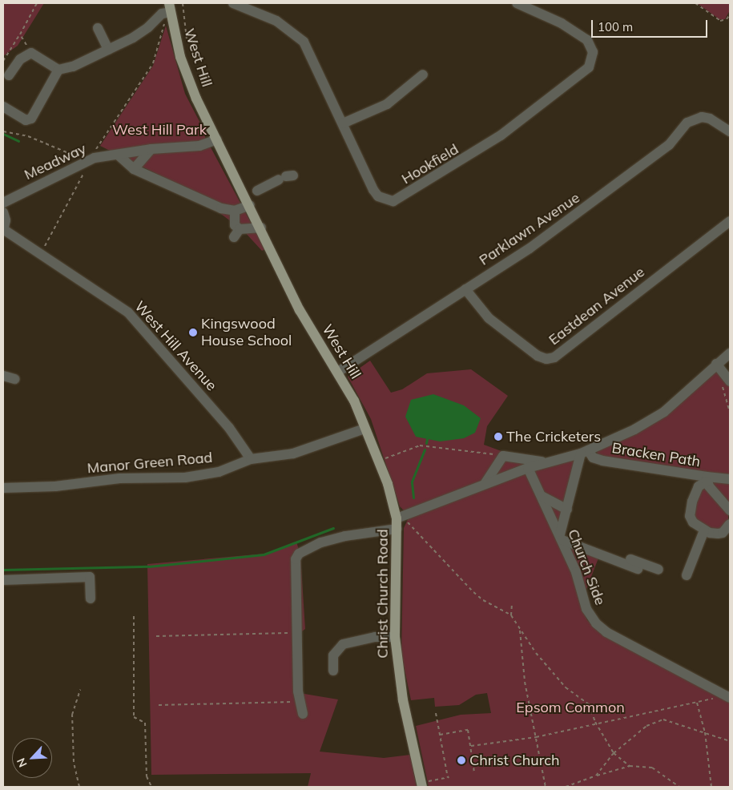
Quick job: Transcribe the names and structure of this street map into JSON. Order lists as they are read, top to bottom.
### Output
{
  "streets": {
    "main road": ["West Hill", "Christ Church Road"],
    "street": [
      "Meadway",
      "Hookfield",
      "Parklawn Avenue",
      "Eastdean Avenue",
      "West Hill Avenue",
      "Bracken Path",
      "Manor Green Road",
      "Church Side"
    ]
  },
  "crossings": [
    ["West Hill", "Meadway"],
    ["West Hill", "Parklawn Avenue"],
    ["West Hill", "Manor Green Road"],
    ["West Hill", "Christ Church Road"],
    ["Parklawn Avenue", "Eastdean Avenue"],
    ["West Hill Avenue", "Manor Green Road"]
  ],
  "parks": ["West Hill Park", "Epsom Common"],
  "places": ["Kingswood House School", "The Cricketers", "Christ Church"],
  "scale_bar": "100 m",
  "north": "bottom left"
}
